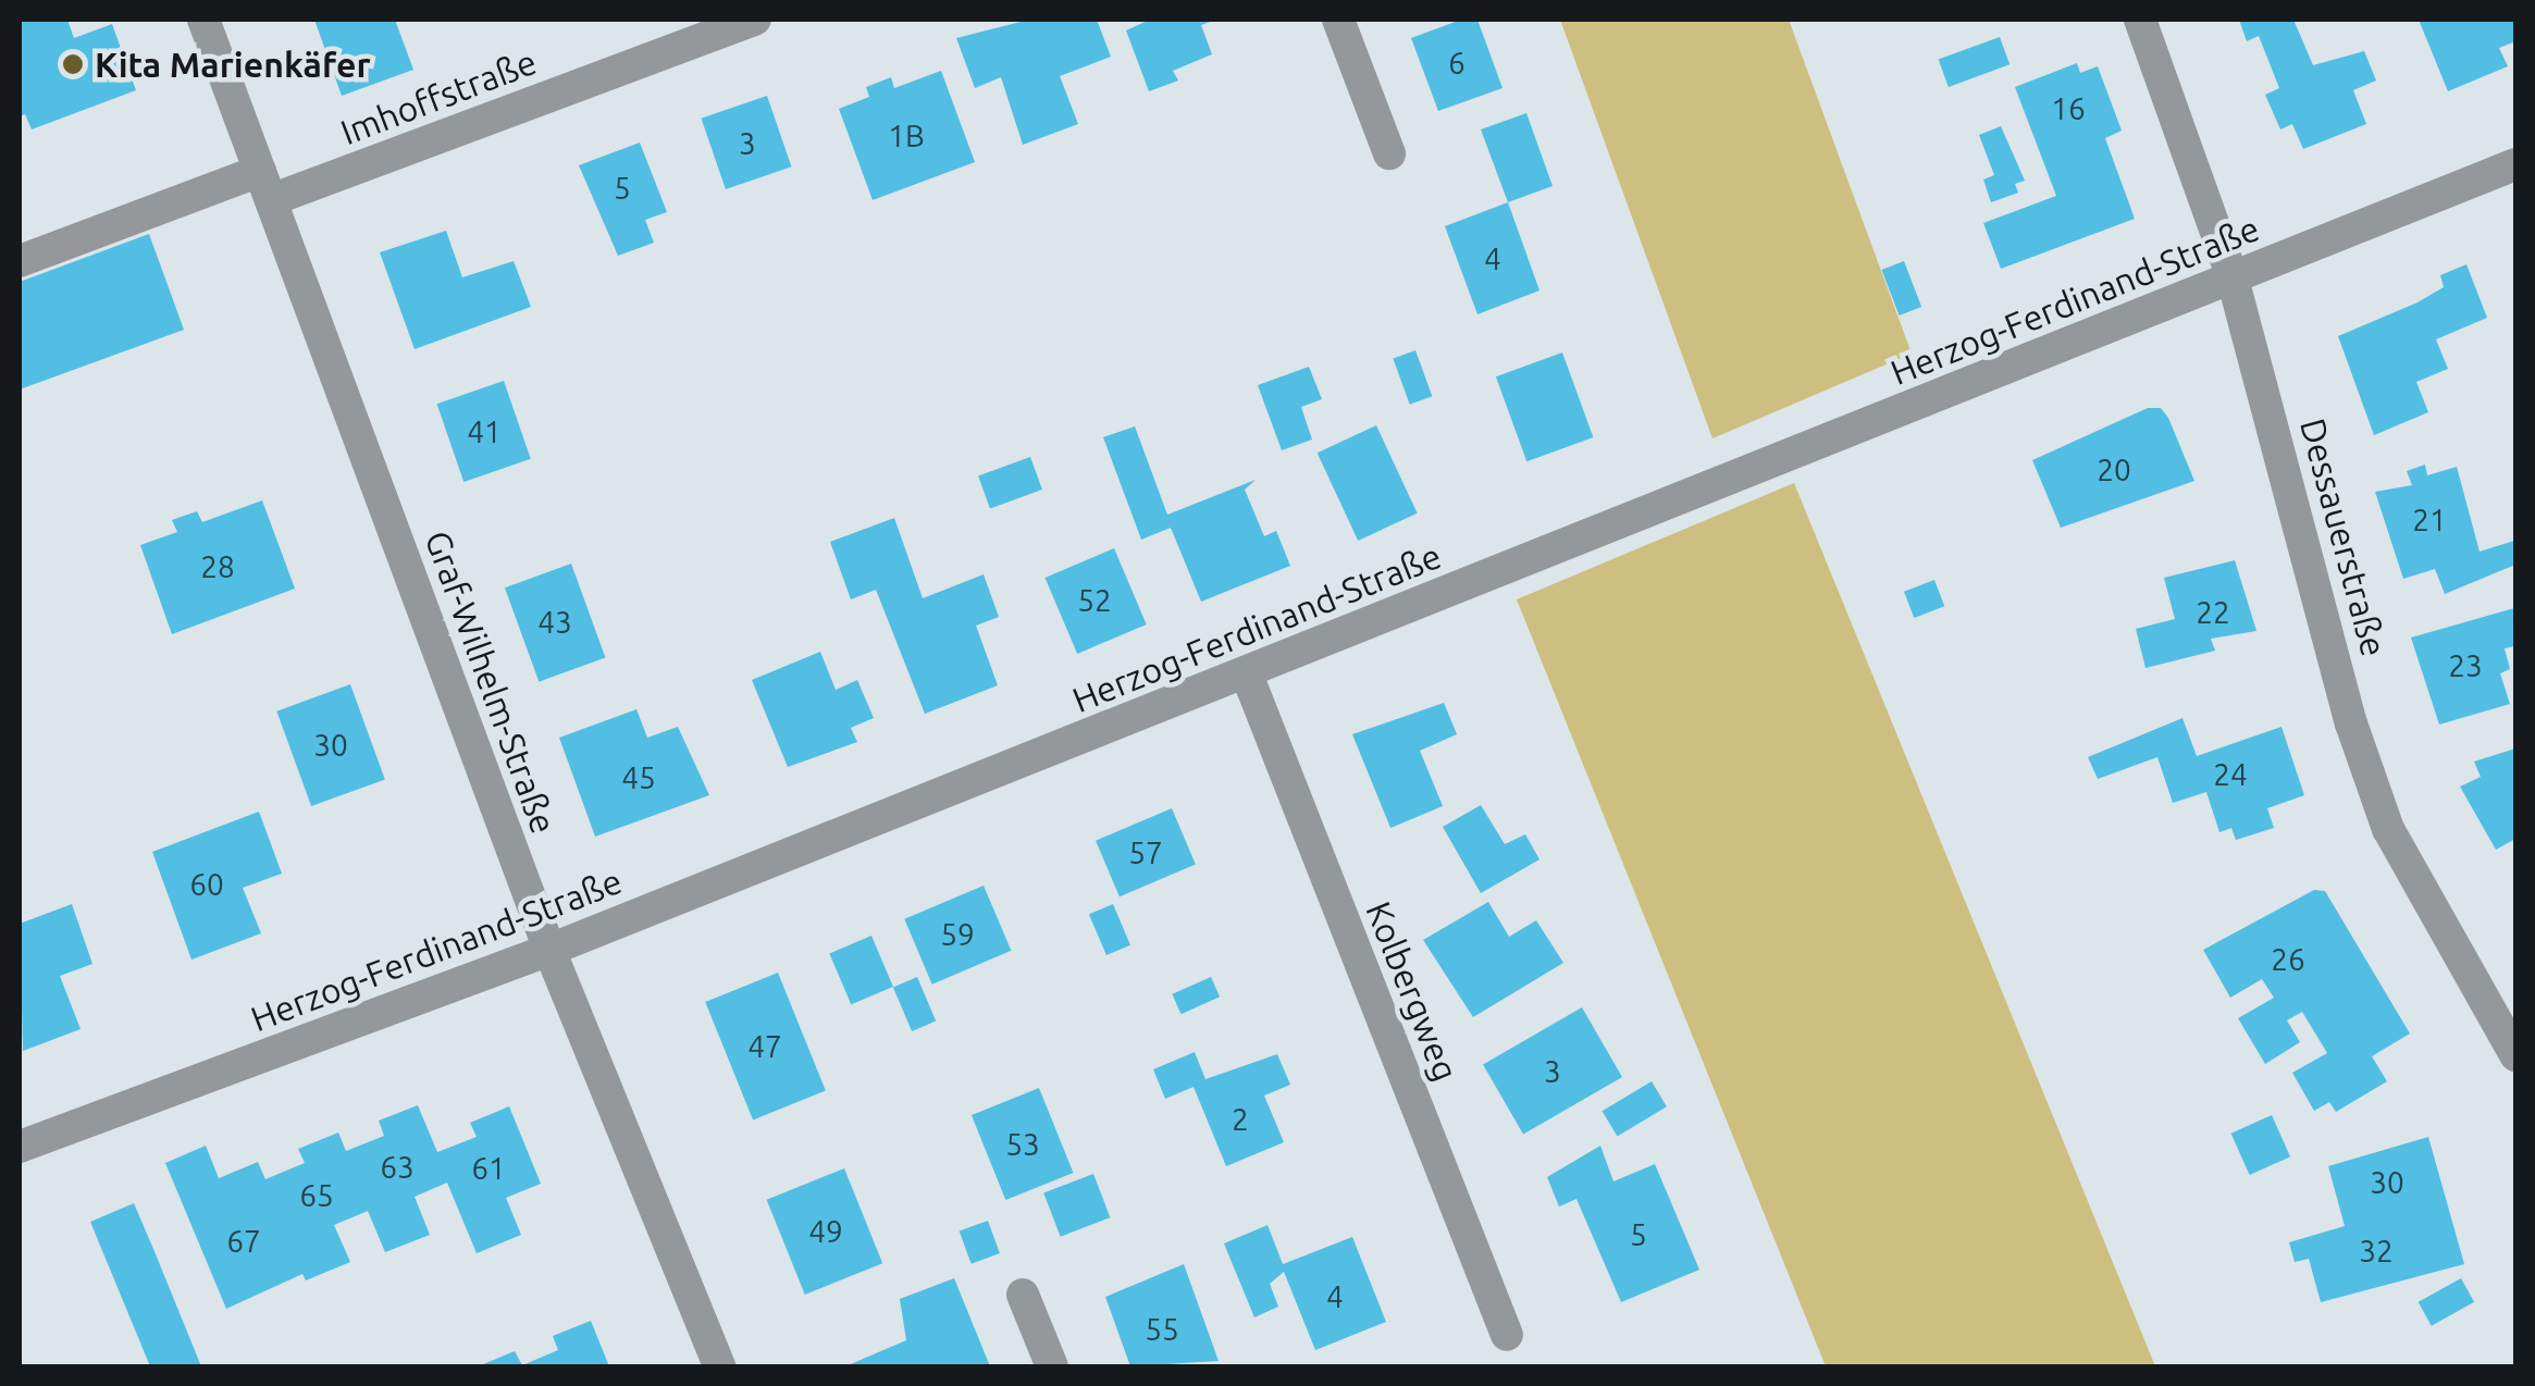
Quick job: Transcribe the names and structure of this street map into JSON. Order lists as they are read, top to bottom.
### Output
{
  "streets": {
    "street": [
      "Imhoffstraße",
      "Herzog-Ferdinand-Straße",
      "Dessauerstraße",
      "Graf-Wilhelm-Straße",
      "Kolbergweg"
    ]
  },
  "crossings": [
    ["Imhoffstraße", "Graf-Wilhelm-Straße"],
    ["Herzog-Ferdinand-Straße", "Dessauerstraße"],
    ["Herzog-Ferdinand-Straße", "Graf-Wilhelm-Straße"],
    ["Herzog-Ferdinand-Straße", "Kolbergweg"]
  ],
  "places": ["Kita Marienkäfer"],
  "house_numbers": [
    "6",
    "16",
    "1B",
    "3",
    "5",
    "4",
    "41",
    "20",
    "21",
    "28",
    "52",
    "22",
    "43",
    "23",
    "30",
    "24",
    "45",
    "57",
    "60",
    "59",
    "26",
    "47",
    "3",
    "2",
    "53",
    "63",
    "61",
    "30",
    "65",
    "49",
    "5",
    "67",
    "32",
    "4",
    "55"
  ]
}
